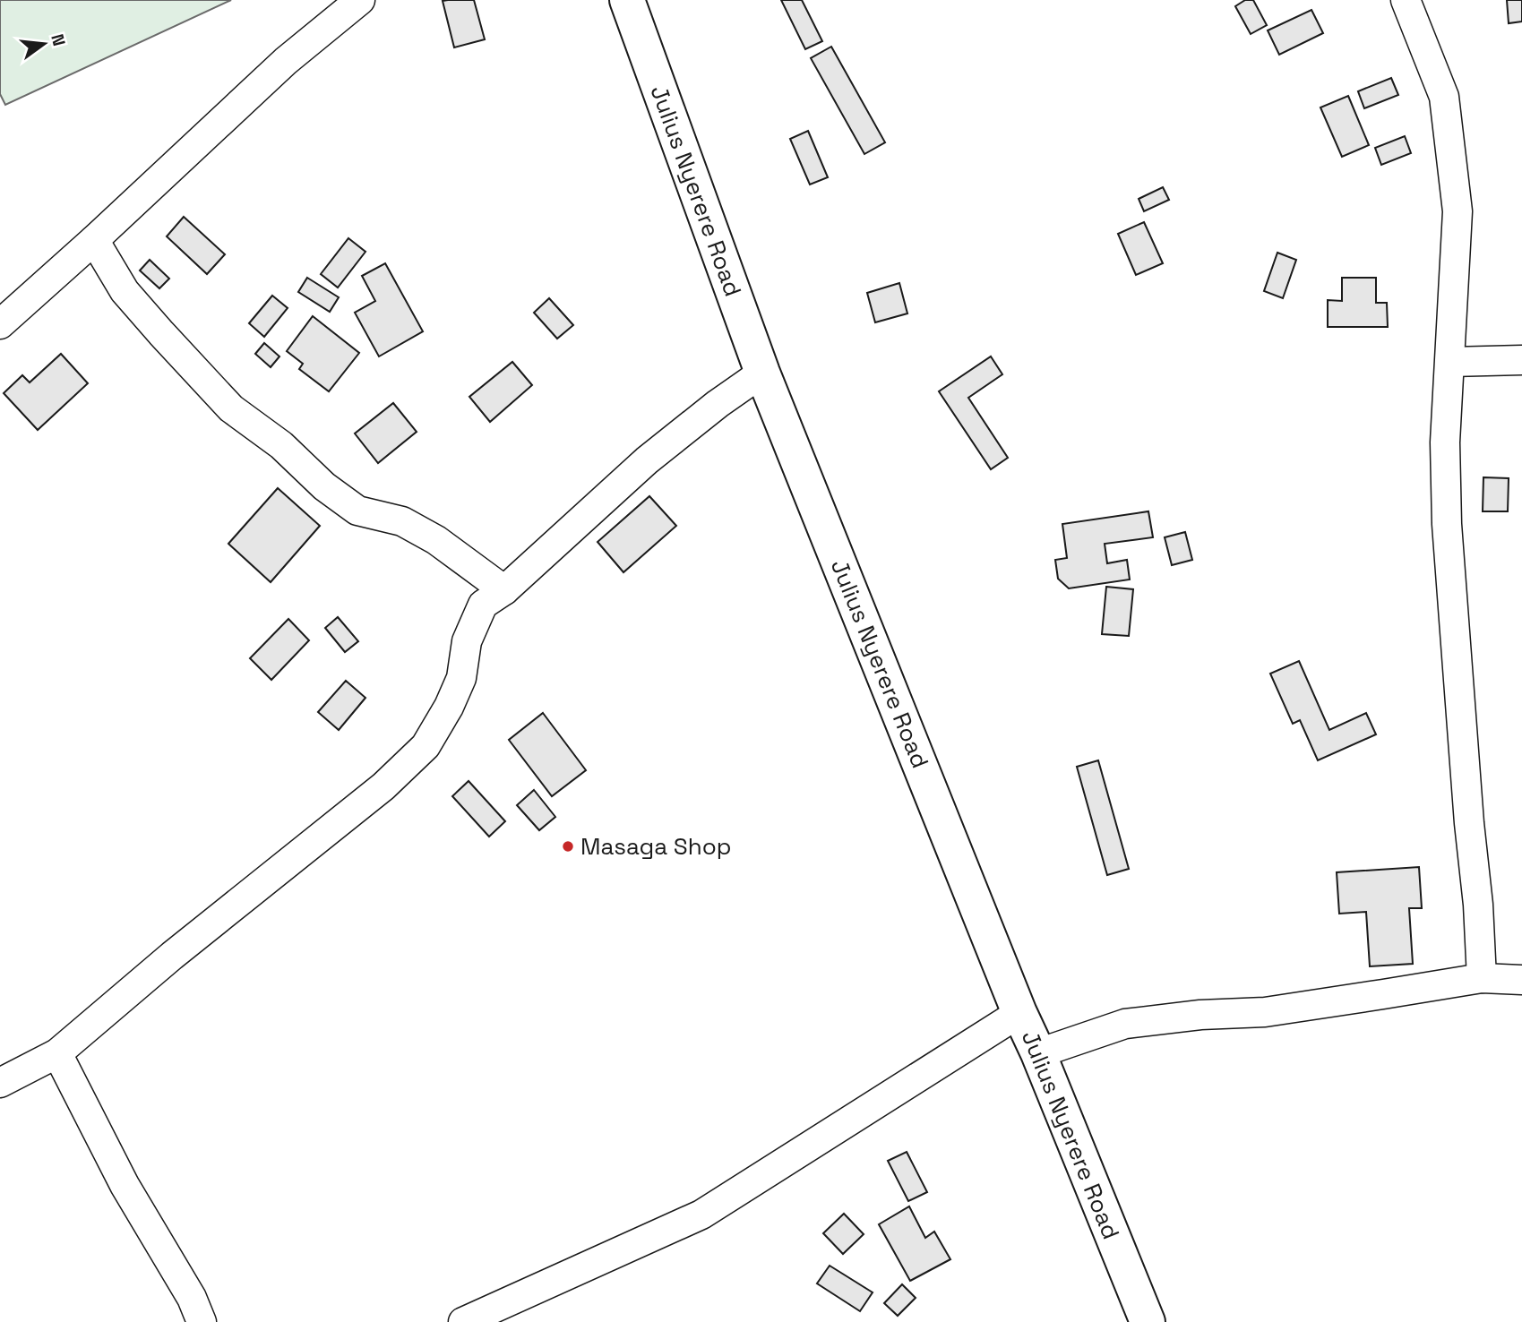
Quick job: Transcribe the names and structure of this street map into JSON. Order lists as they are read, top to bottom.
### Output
{
  "streets": {
    "highway": ["Julius Nyerere Road"]
  },
  "places": ["Masaga Shop"],
  "north": "right"
}
